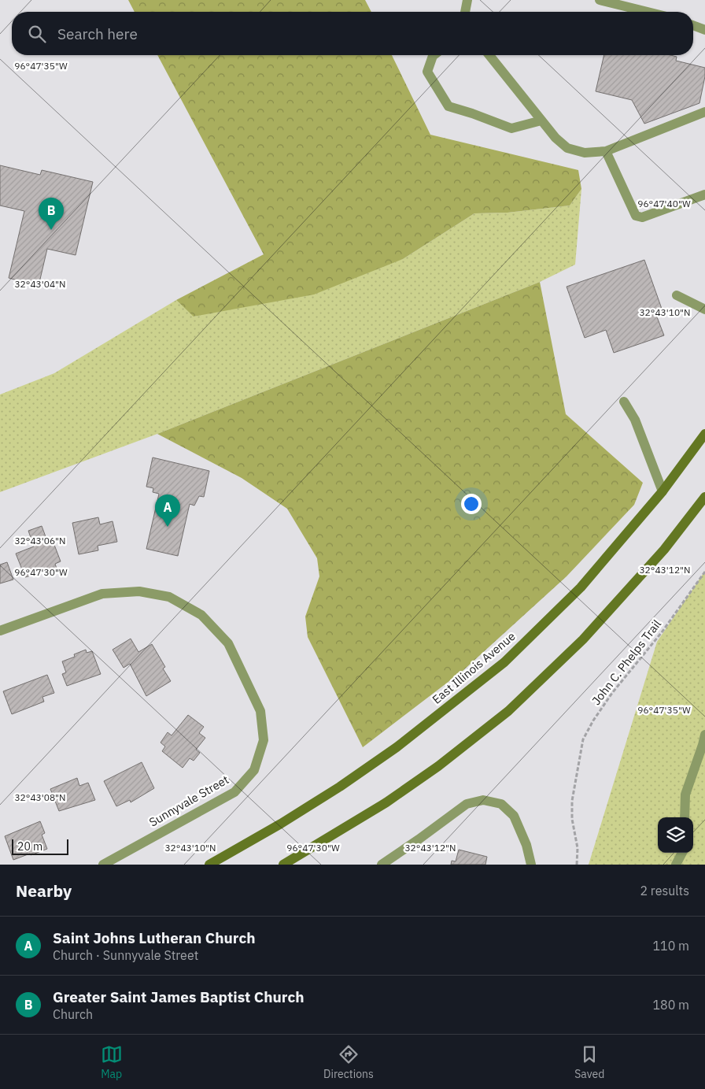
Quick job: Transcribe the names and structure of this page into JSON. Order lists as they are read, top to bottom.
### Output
{
  "streets": {
    "main road": ["East Illinois Avenue"],
    "street": ["Sunnyvale Street"],
    "path": ["John C. Phelps Trail"]
  },
  "scale_bar": "20 m",
  "page": {
    "search": "Search here",
    "pins": ["B", "A"],
    "scale": "20 m",
    "heading": ["Nearby", "2 results"],
    "list": [
      {
        "mark": "A",
        "name": "Saint Johns Lutheran Church",
        "note": "Church · Sunnyvale Street",
        "value": "110 m"
      },
      {
        "mark": "B",
        "name": "Greater Saint James Baptist Church",
        "note": "Church",
        "value": "180 m"
      }
    ],
    "nav": ["Map", "Directions", "Saved"]
  },
  "coordinates": [
    "96°47'35\"W",
    "96°47'40\"W",
    "32°43'04\"N",
    "32°43'10\"N",
    "32°43'06\"N",
    "32°43'12\"N",
    "96°47'30\"W",
    "32°43'08\"N"
  ]
}
